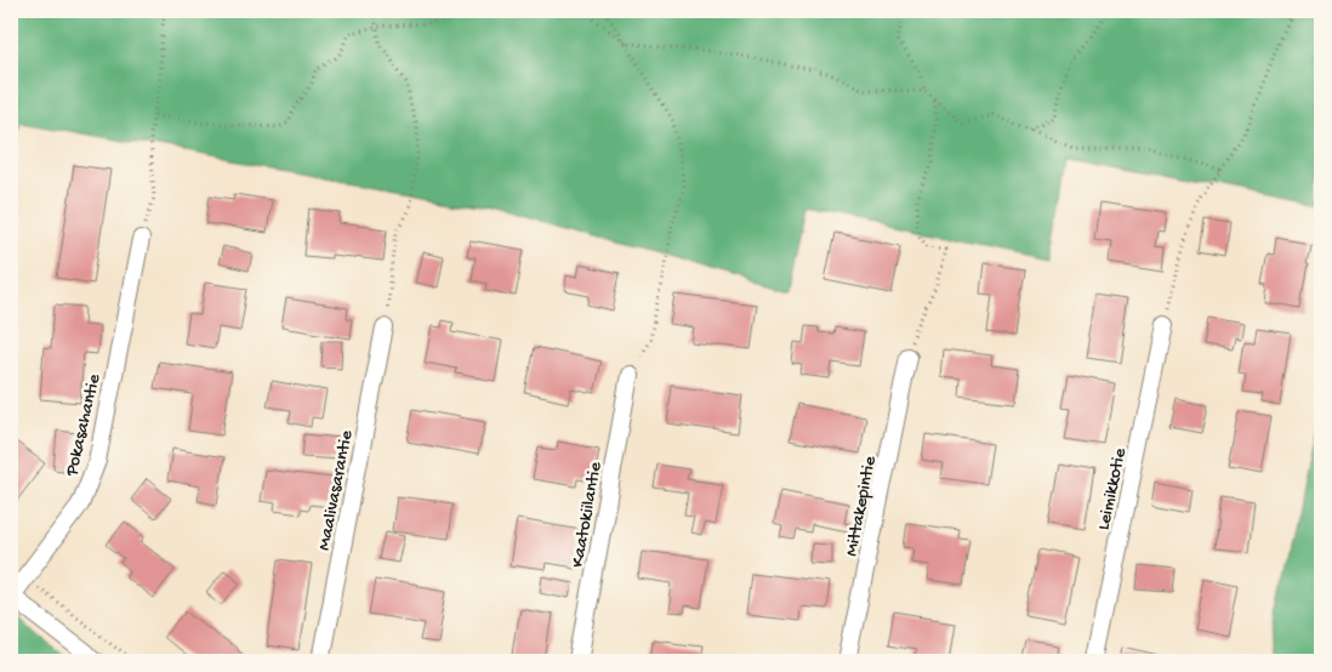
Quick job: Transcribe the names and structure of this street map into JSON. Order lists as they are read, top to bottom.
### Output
{
  "streets": {
    "street": [
      "Pokasahantie",
      "Leimikkotie",
      "Maalivasarantie",
      "Mittakepintie",
      "Kaatokiilantie"
    ]
  }
}
